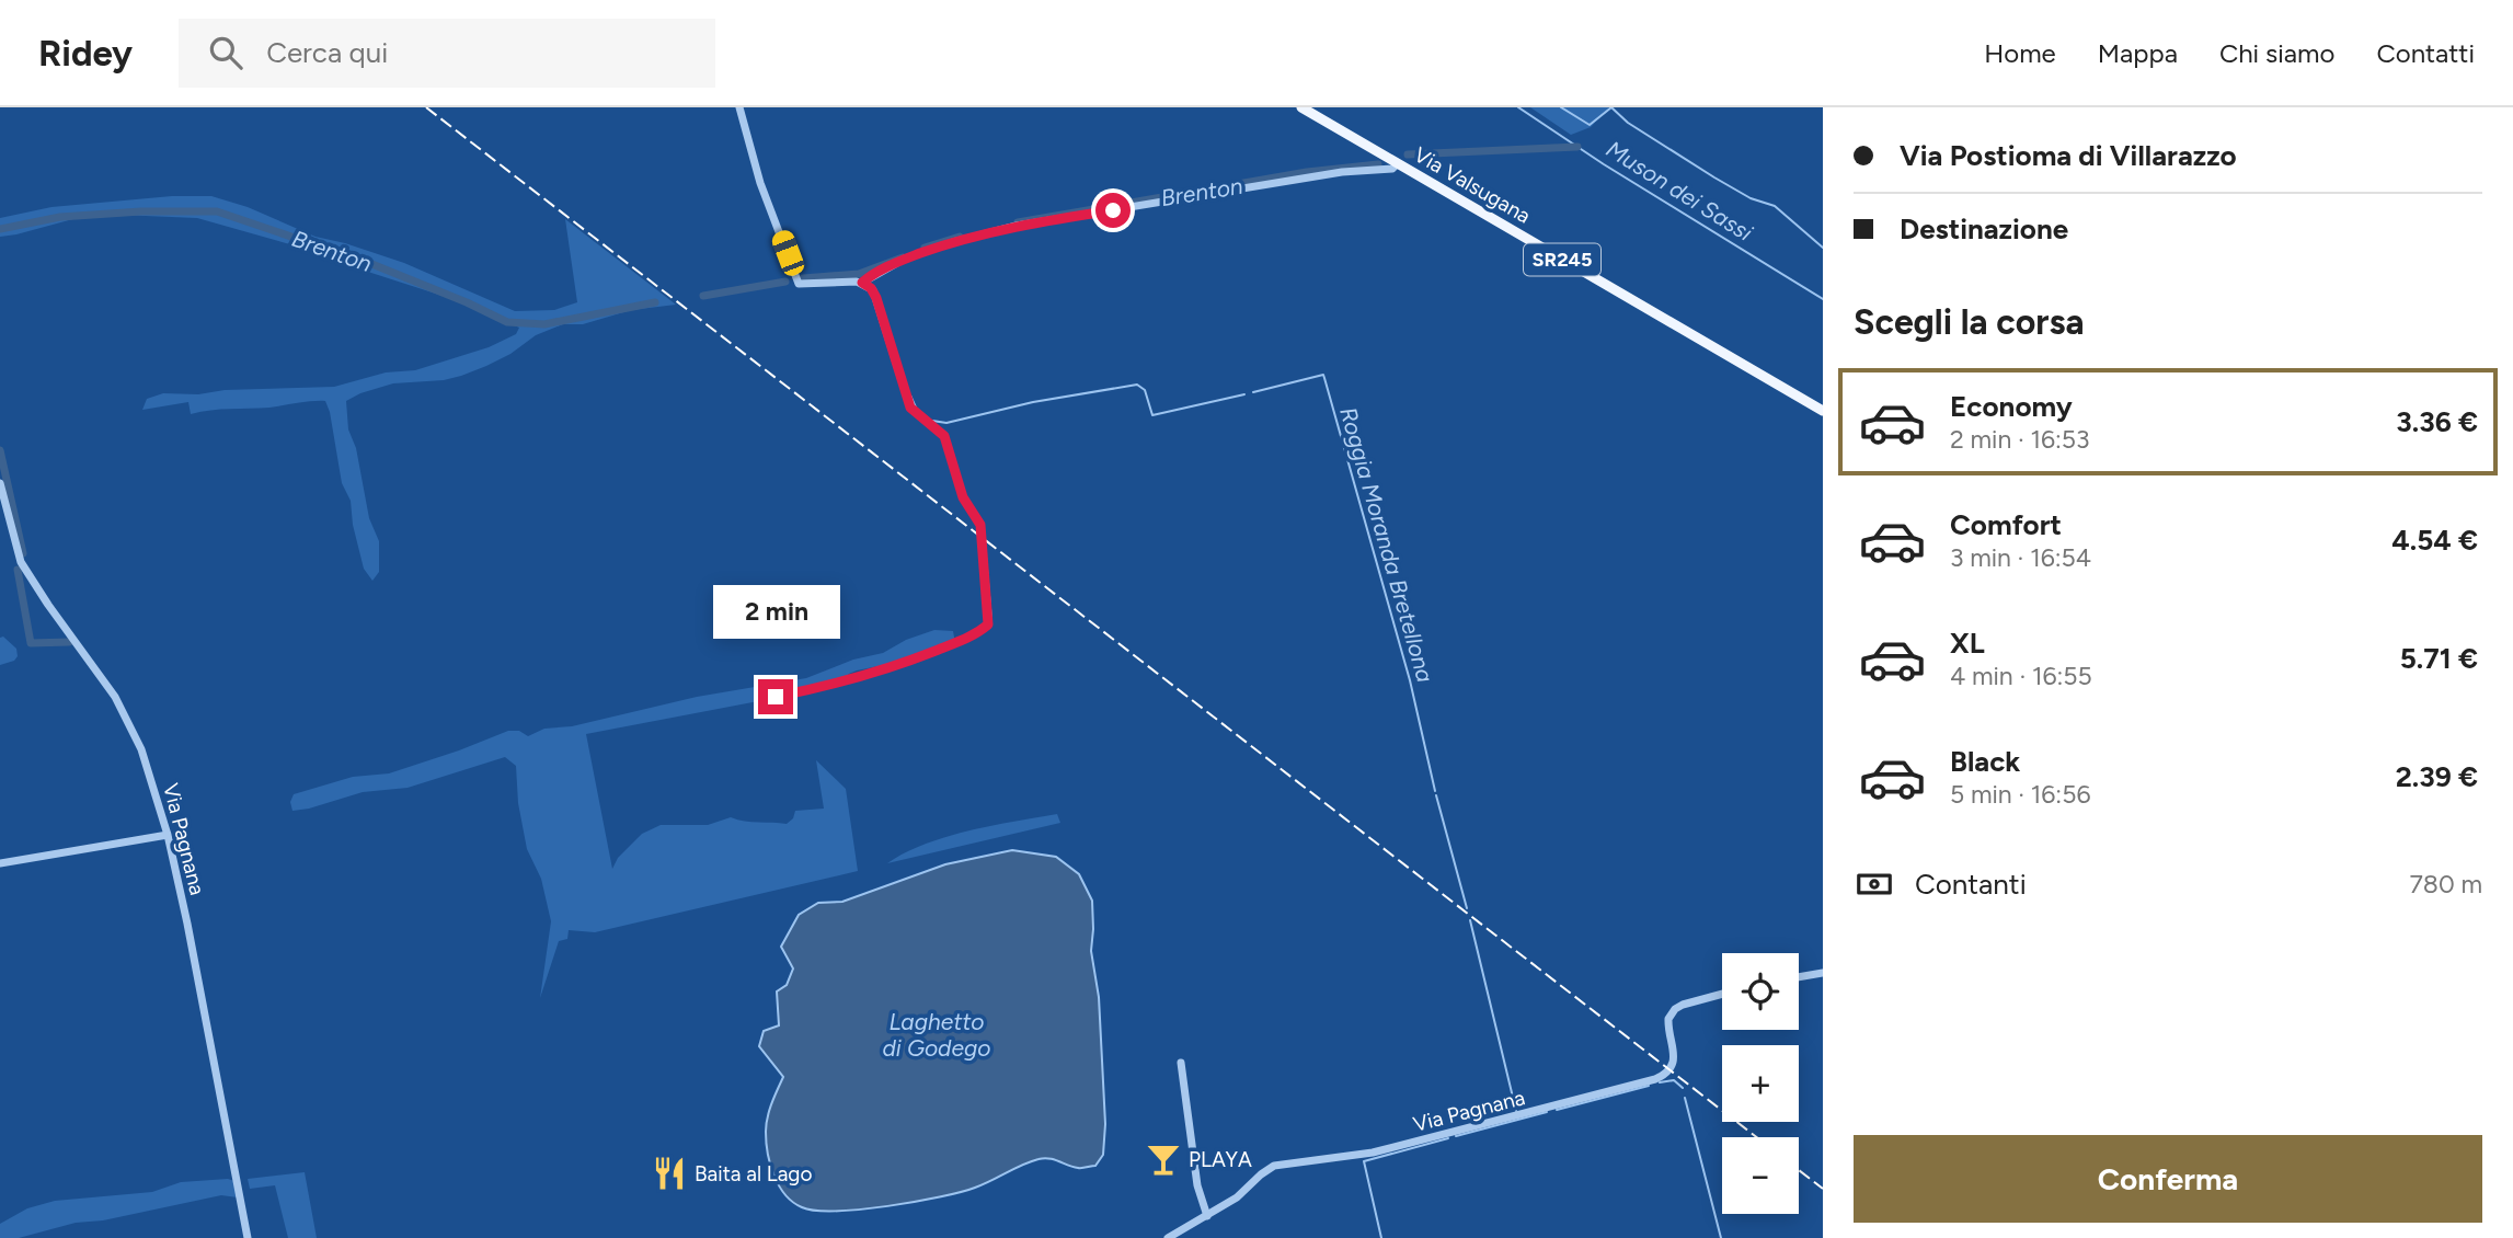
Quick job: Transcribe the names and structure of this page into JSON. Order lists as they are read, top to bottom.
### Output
{
  "streets": {
    "main road": ["Via Valsugana", "SR245"],
    "street": ["Via Pagnana"]
  },
  "water": [
    "Muson dei Sassi",
    "Brenton",
    "Roggia Moranda Bretellona",
    "Laghetto di Godego"
  ],
  "places": {
    "bar": ["PLAYA"],
    "restaurant": ["Baita al Lago"]
  },
  "page": {
    "header": "Ridey",
    "search": "Cerca qui",
    "nav": [
      "Home",
      "Mappa",
      "Chi siamo",
      "Contatti"
    ],
    "banner": ["Via Postioma di Villarazzo", "Destinazione"],
    "heading": "Scegli la corsa",
    "list": [
      {
        "name": "Economy",
        "note": "2 min · 16:53",
        "value": "3.36 €"
      },
      {
        "name": "Comfort",
        "note": "3 min · 16:54",
        "value": "4.54 €"
      },
      {
        "name": "XL",
        "note": "4 min · 16:55",
        "value": "5.71 €"
      },
      {
        "name": "Black",
        "note": "5 min · 16:56",
        "value": "2.39 €"
      }
    ],
    "bubble": "2 min",
    "pay": ["Contanti", "780 m"],
    "map_buttons": ["+", "−"],
    "buttons": "Conferma"
  }
}
